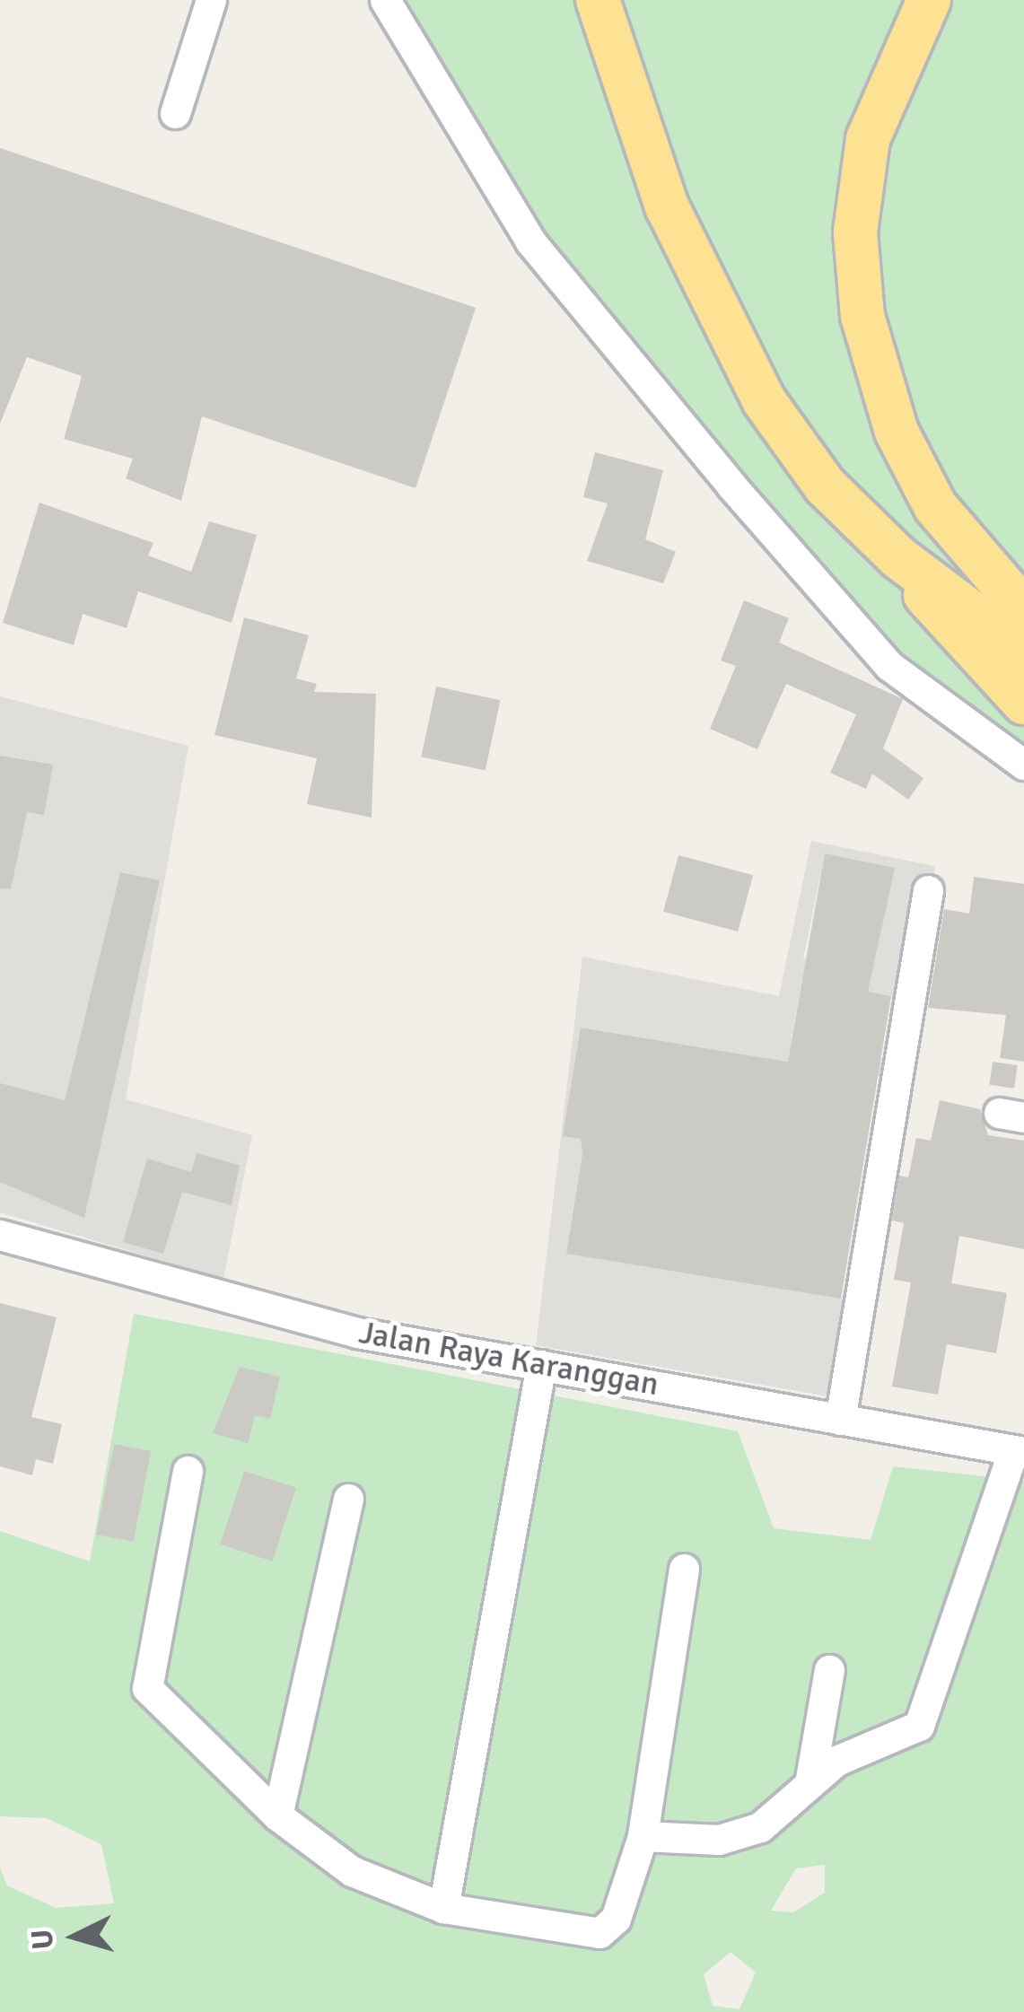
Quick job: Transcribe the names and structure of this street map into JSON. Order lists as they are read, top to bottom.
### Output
{
  "streets": {
    "street": ["Jalan Raya Karanggan"]
  },
  "north": "left"
}
